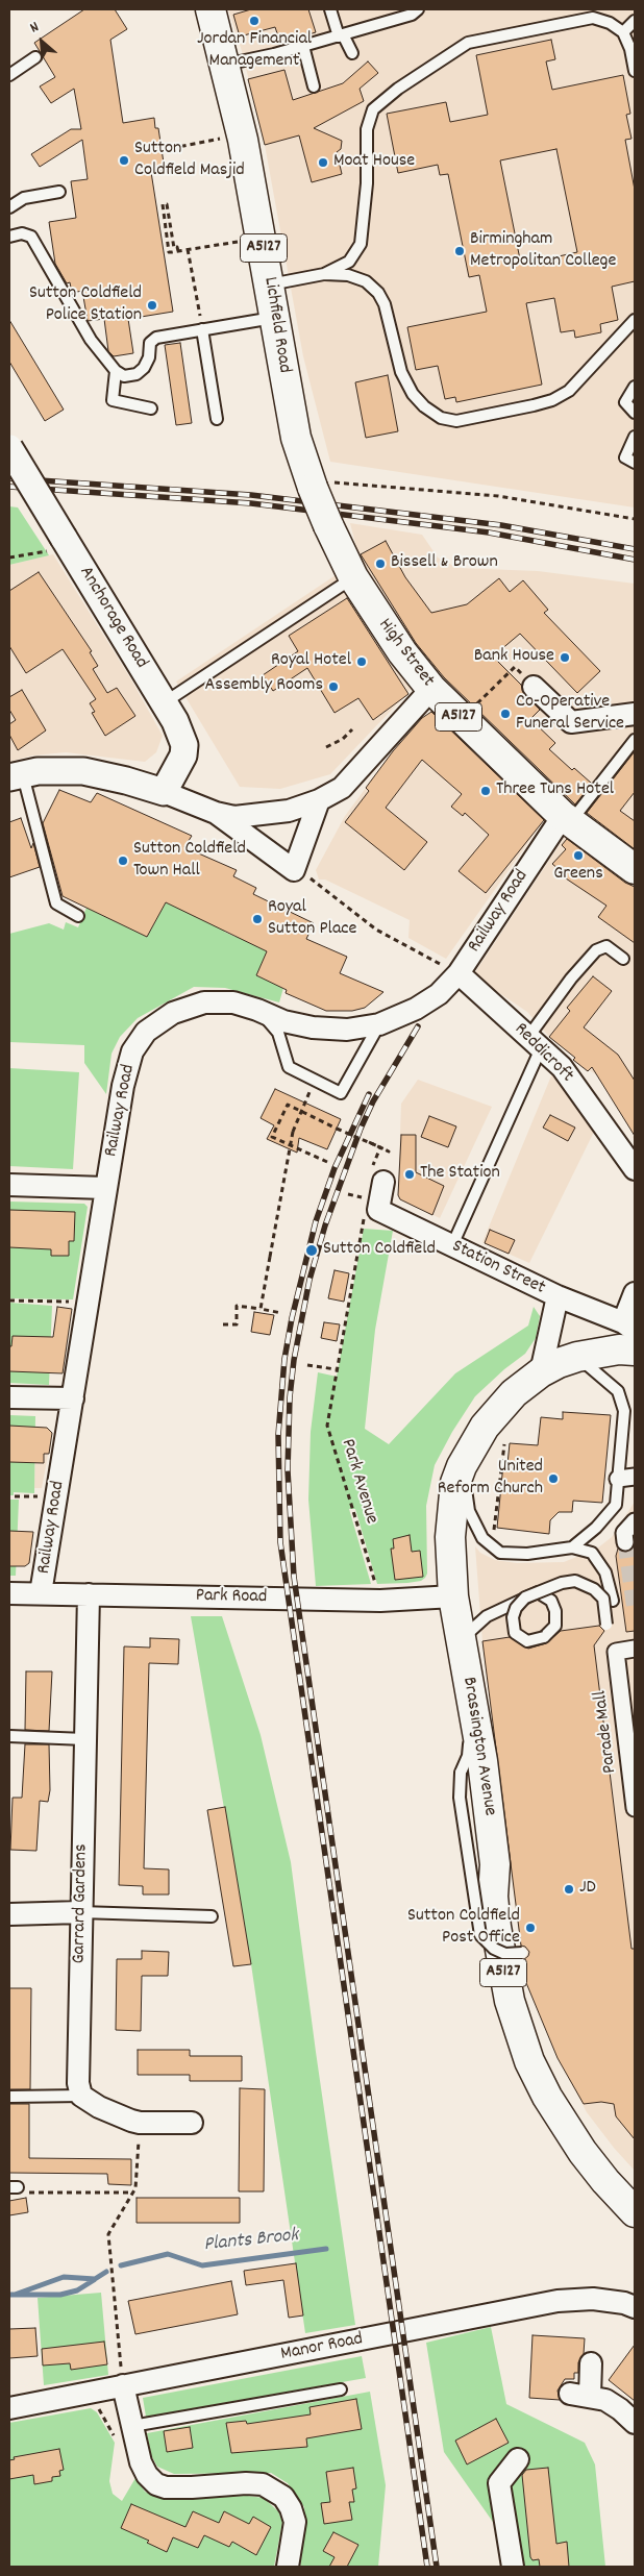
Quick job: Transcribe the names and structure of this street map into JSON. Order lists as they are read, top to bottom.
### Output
{
  "streets": {
    "main road": [
      "A5127",
      "Lichfield Road",
      "High Street",
      "Brassington Avenue"
    ],
    "street": [
      "Anchorage Road",
      "Railway Road",
      "Reddicroft",
      "Station Street",
      "Park Road",
      "Parade Mall",
      "Garrard Gardens",
      "Manor Road"
    ],
    "path": ["Park Avenue"]
  },
  "crossings": [
    ["Lichfield Road", "High Street"],
    ["High Street", "Railway Road"],
    ["Railway Road", "Reddicroft"],
    ["Railway Road", "Park Road"],
    ["Station Street", "Brassington Avenue"],
    ["Park Avenue", "Park Road"],
    ["Park Road", "Brassington Avenue"],
    ["Park Road", "Garrard Gardens"]
  ],
  "water": ["Plants Brook"],
  "places": [
    "Jordan Financial Management",
    "Sutton Coldfield Masjid",
    "Moat House",
    "Birmingham Metropolitan College",
    "Sutton Coldfield Police Station",
    "Bissell & Brown",
    "Bank House",
    "Royal Hotel",
    "Assembly Rooms",
    "Co-Operative Funeral Service",
    "Three Tuns Hotel",
    "Greens",
    "Sutton Coldfield Town Hall",
    "Royal Sutton Place",
    "The Station",
    "Sutton Coldfield",
    "United Reform Church",
    "JD",
    "Sutton Coldfield Post Office"
  ],
  "north": "top left"
}
